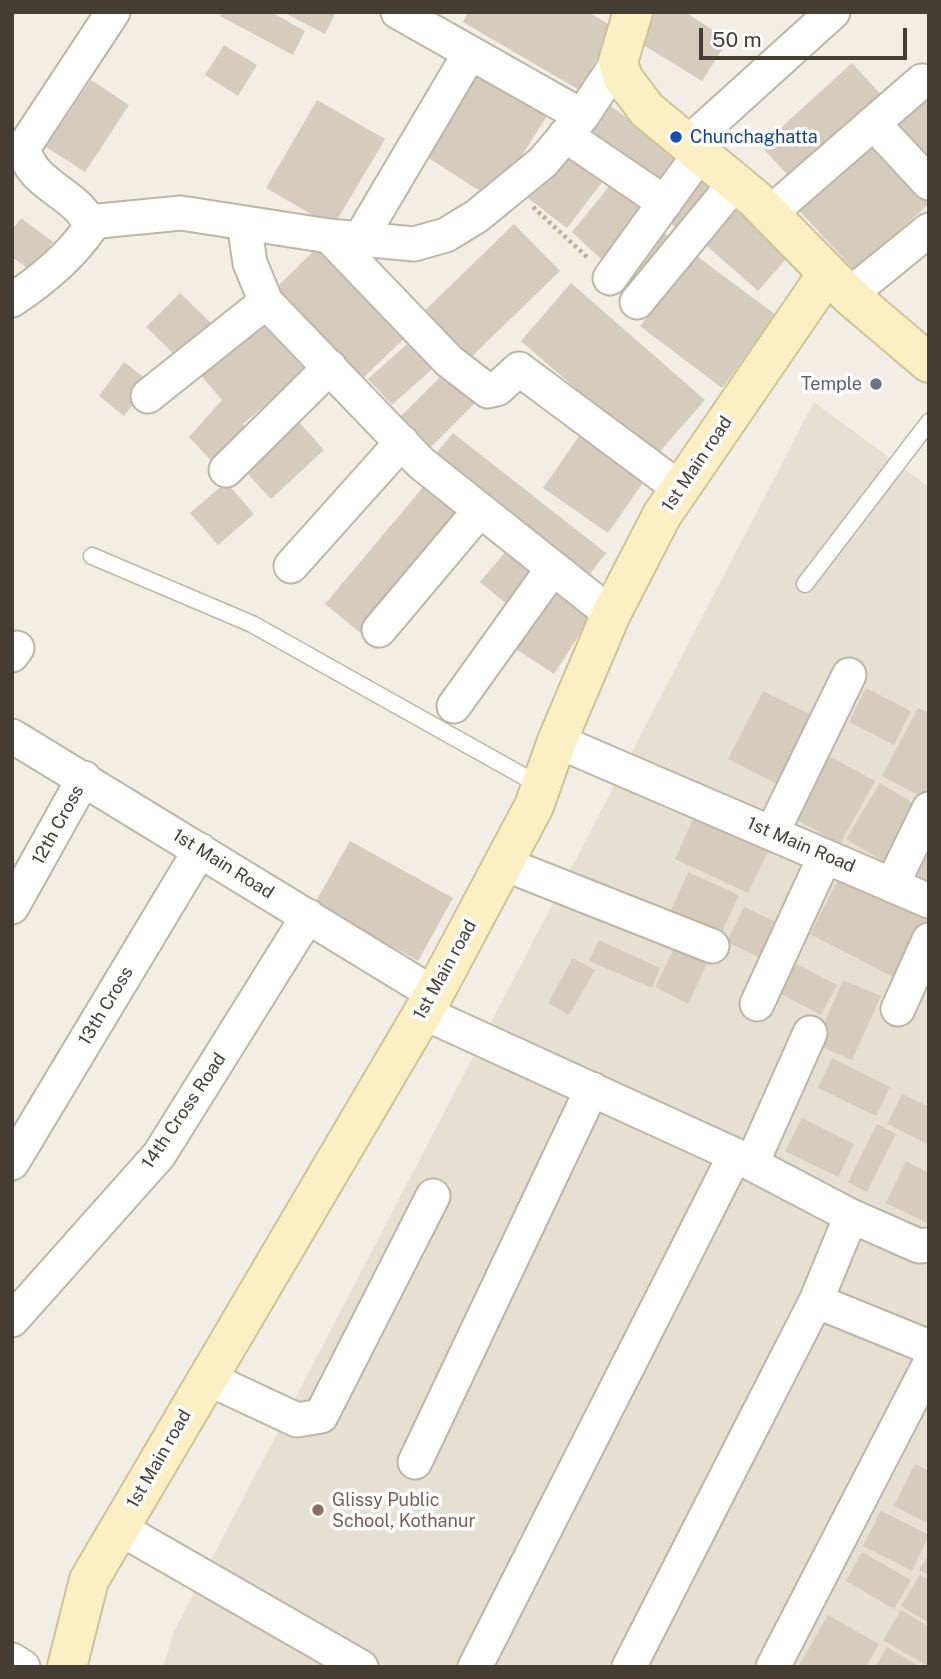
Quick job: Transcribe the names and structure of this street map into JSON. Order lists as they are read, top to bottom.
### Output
{
  "streets": {
    "street": [
      "1st Main road",
      "12th Cross",
      "1st Main Road",
      "13th Cross",
      "14th Cross Road"
    ]
  },
  "crossings": [
    ["1st Main road", "1st Main Road"],
    ["12th Cross", "1st Main Road"],
    ["1st Main Road", "13th Cross"],
    ["1st Main Road", "14th Cross Road"]
  ],
  "places": ["Chunchaghatta", "Temple", "Glissy Public School, Kothanur"],
  "scale_bar": "50 m"
}
